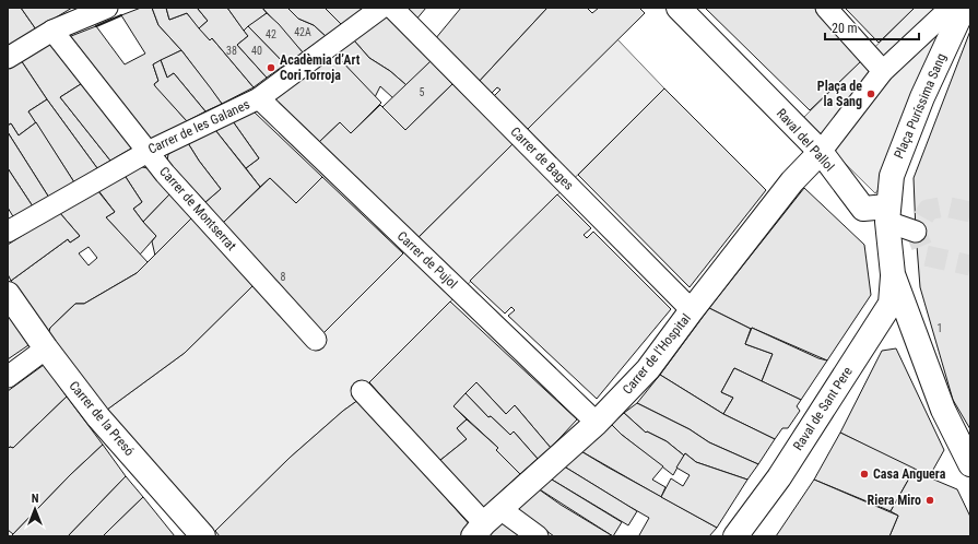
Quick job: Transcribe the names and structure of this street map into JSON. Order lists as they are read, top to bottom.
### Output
{
  "streets": {
    "street": [
      "Plaça Puríssima Sang",
      "Carrer de les Galanes",
      "Raval del Pallol",
      "Carrer de Bages",
      "Carrer de Montserrat",
      "Carrer de Pujol",
      "Carrer de l'Hospital",
      "Raval de Sant Pere",
      "Carrer de la Presó"
    ]
  },
  "crossings": [
    ["Plaça Puríssima Sang", "Raval del Pallol"],
    ["Carrer de les Galanes", "Carrer de Montserrat"],
    ["Carrer de les Galanes", "Carrer de Pujol"],
    ["Raval del Pallol", "Carrer de l'Hospital"],
    ["Carrer de Bages", "Carrer de l'Hospital"],
    ["Carrer de Pujol", "Carrer de l'Hospital"]
  ],
  "places": [
    "Acadèmia d’Art Cori Torroja",
    "Plaça de la Sang",
    "Casa Anguera",
    "Riera Miro"
  ],
  "house_numbers": [
    "42A",
    "42",
    "38",
    "40",
    "5",
    "8",
    "1"
  ],
  "scale_bar": "20 m",
  "north": "top"
}
